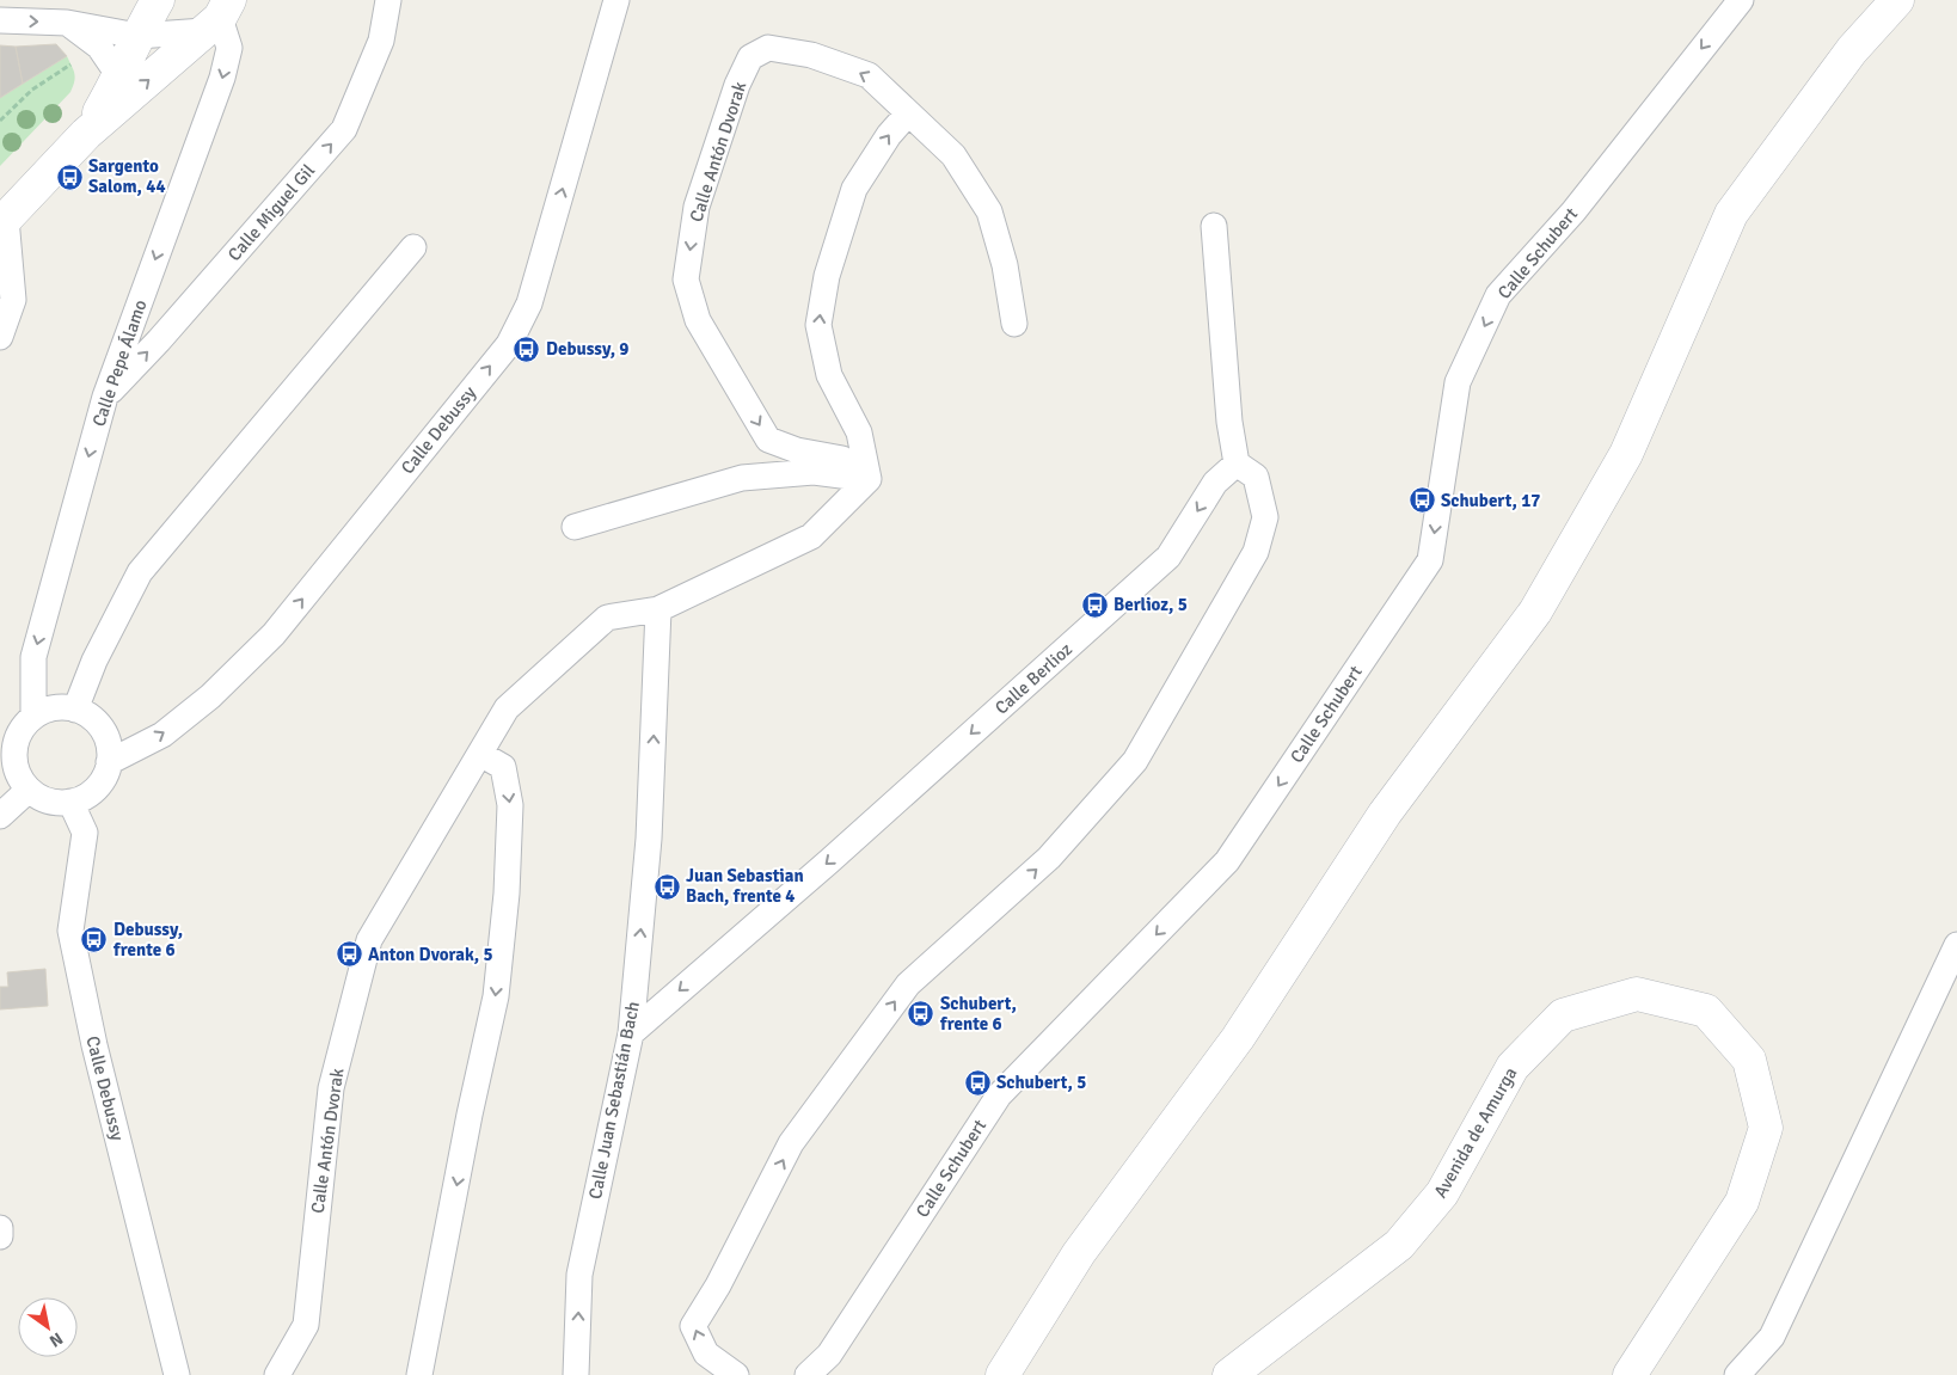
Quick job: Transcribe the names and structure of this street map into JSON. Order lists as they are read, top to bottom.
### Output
{
  "streets": {
    "street": [
      "Calle Antón Dvorak",
      "Calle Miguel Gil",
      "Calle Schubert",
      "Calle Pepe Álamo",
      "Calle Debussy",
      "Calle Berlioz",
      "Calle Juan Sebastián Bach",
      "Avenida de Amurga"
    ]
  },
  "crossings": [
    ["Calle Antón Dvorak", "Calle Juan Sebastián Bach"],
    ["Calle Miguel Gil", "Calle Pepe Álamo"],
    ["Calle Pepe Álamo", "Calle Debussy"],
    ["Calle Berlioz", "Calle Juan Sebastián Bach"]
  ],
  "one_way": ["Calle Berlioz"],
  "places": {
    "bus stop": [
      "Sargento Salom, 44",
      "Debussy, 9",
      "Schubert, 17",
      "Berlioz, 5",
      "Juan Sebastian Bach, frente 4",
      "Debussy, frente 6",
      "Anton Dvorak, 5",
      "Schubert, frente 6",
      "Schubert, 5"
    ]
  },
  "north": "bottom right"
}
